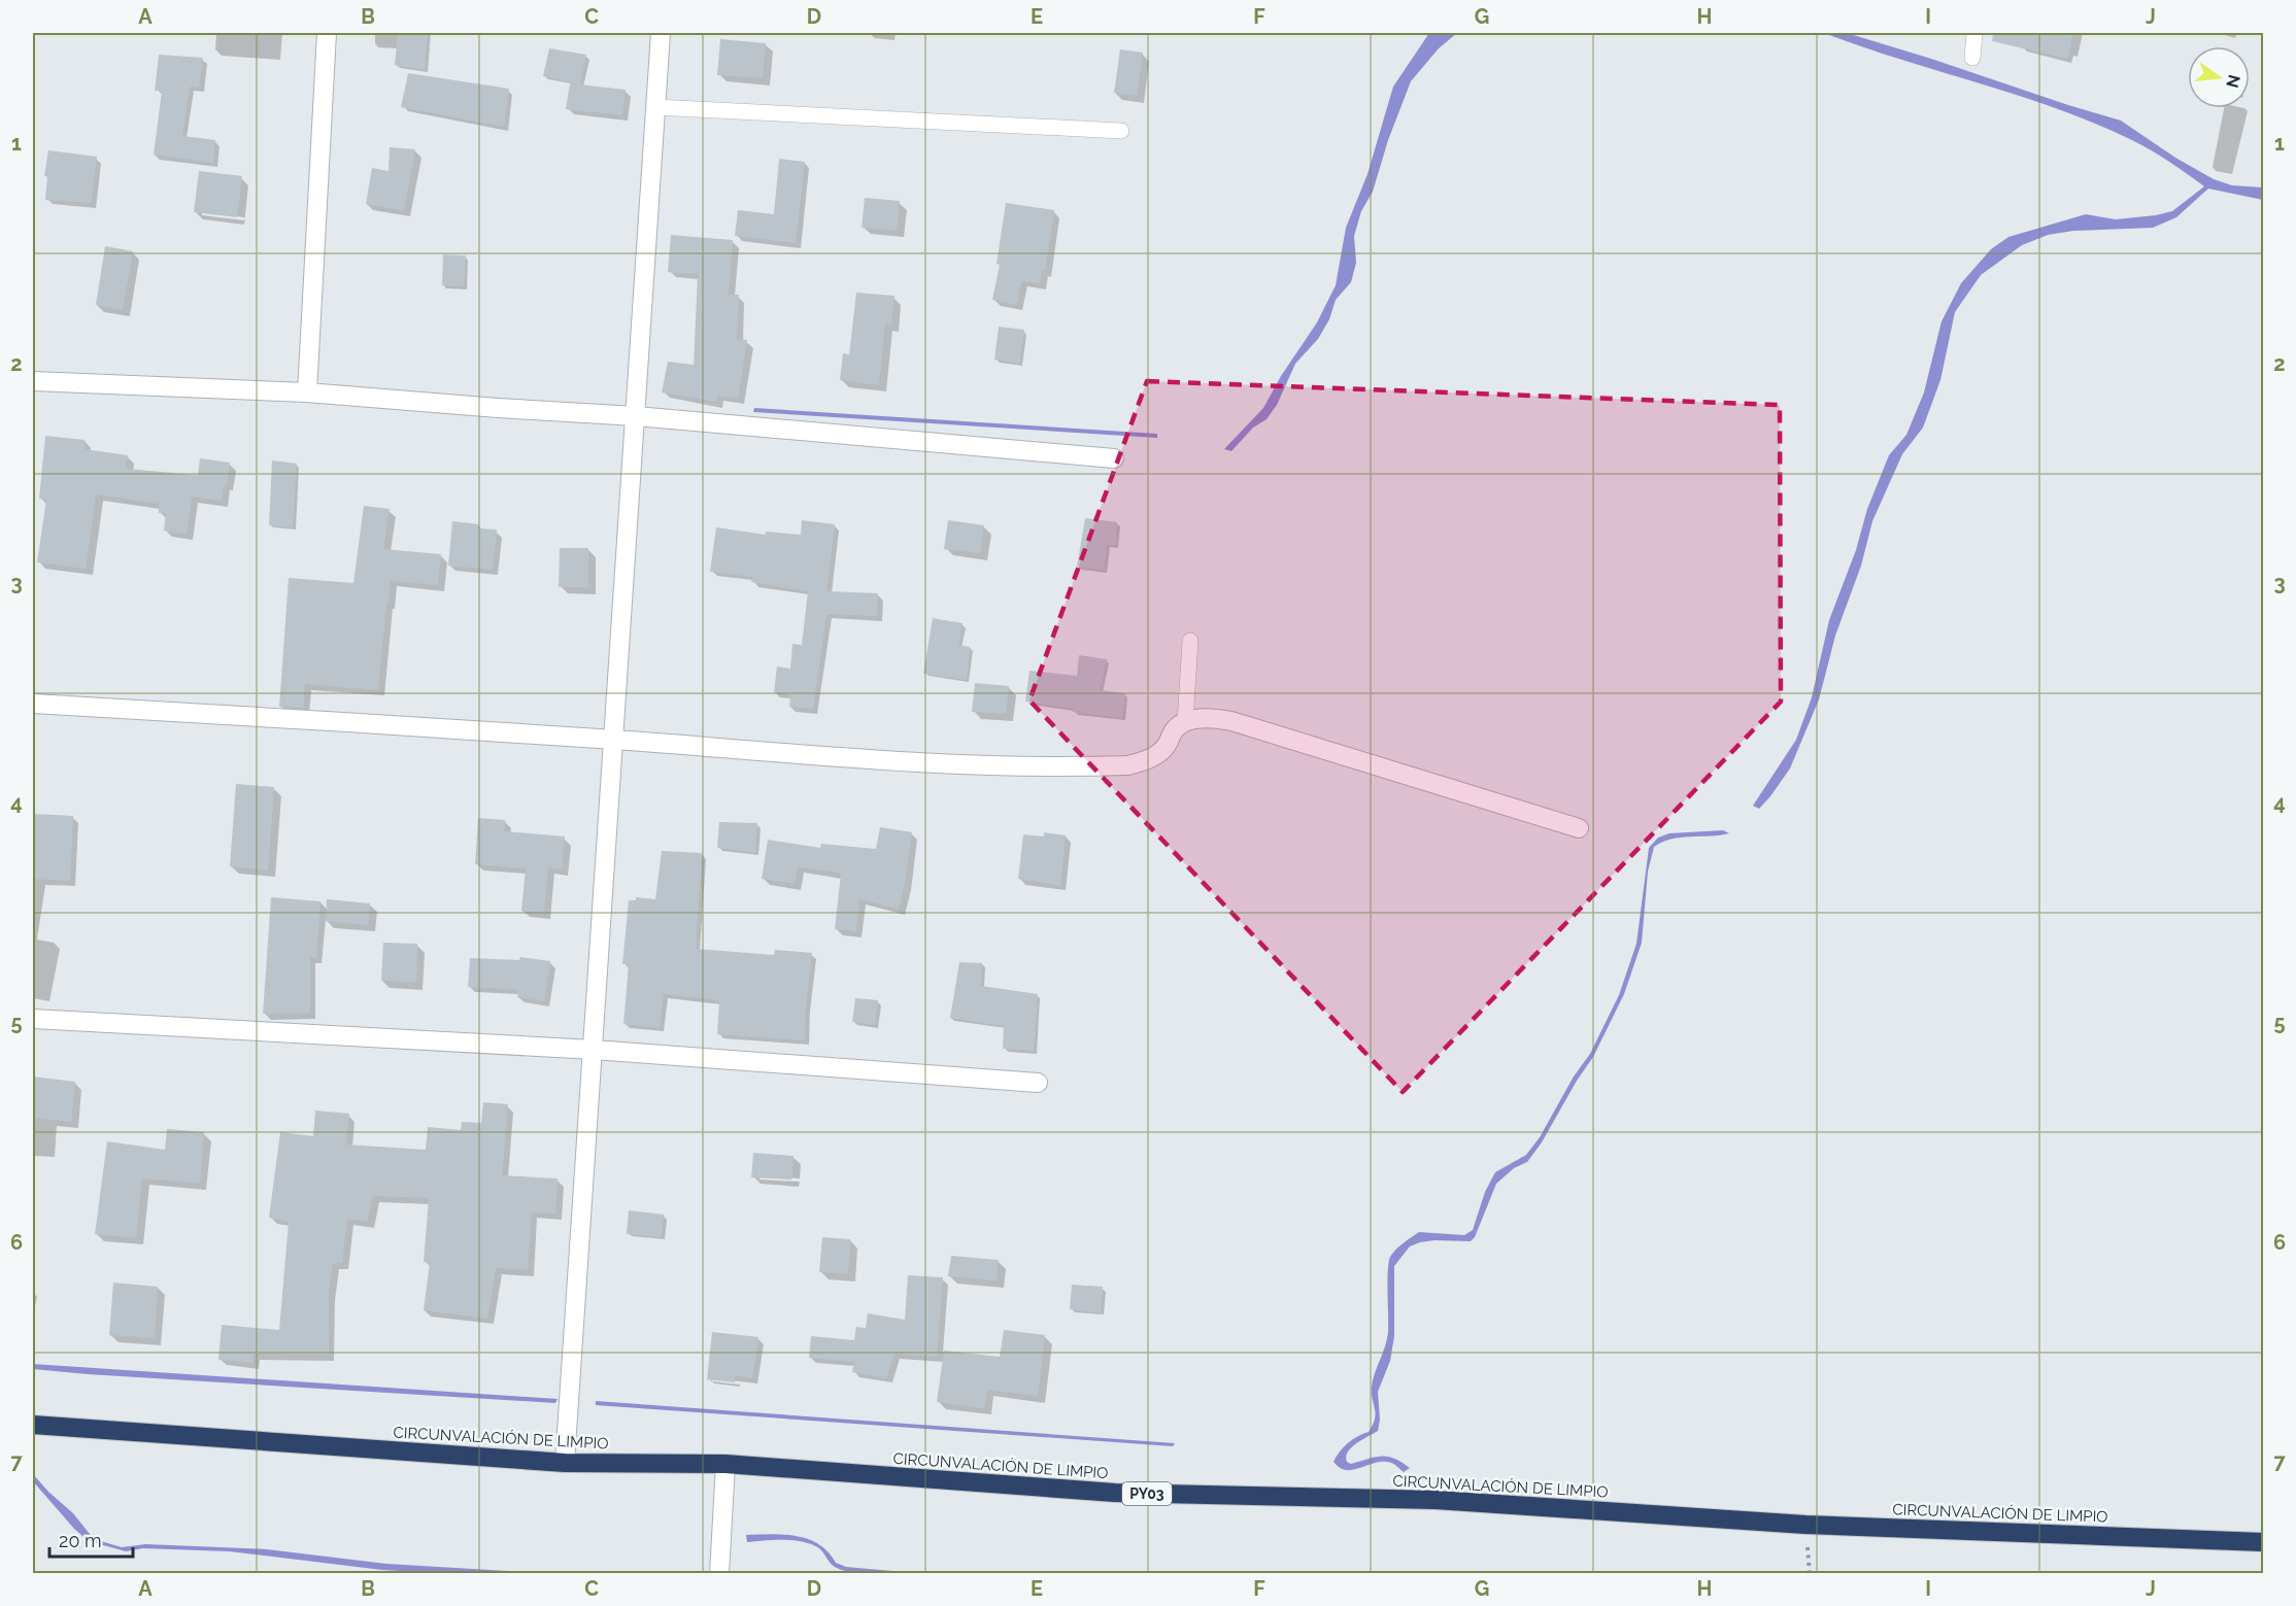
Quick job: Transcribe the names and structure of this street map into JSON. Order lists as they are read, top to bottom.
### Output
{
  "streets": {
    "highway": ["CIRCUNVALACIÓN DE LIMPIO", "PY03"]
  },
  "scale_bar": "20 m",
  "north": "right",
  "grid": {
    "columns": [
      "A",
      "B",
      "C",
      "D",
      "E",
      "F",
      "G",
      "H",
      "I",
      "J"
    ],
    "rows": [
      "1",
      "2",
      "3",
      "4",
      "5",
      "6",
      "7"
    ]
  }
}
